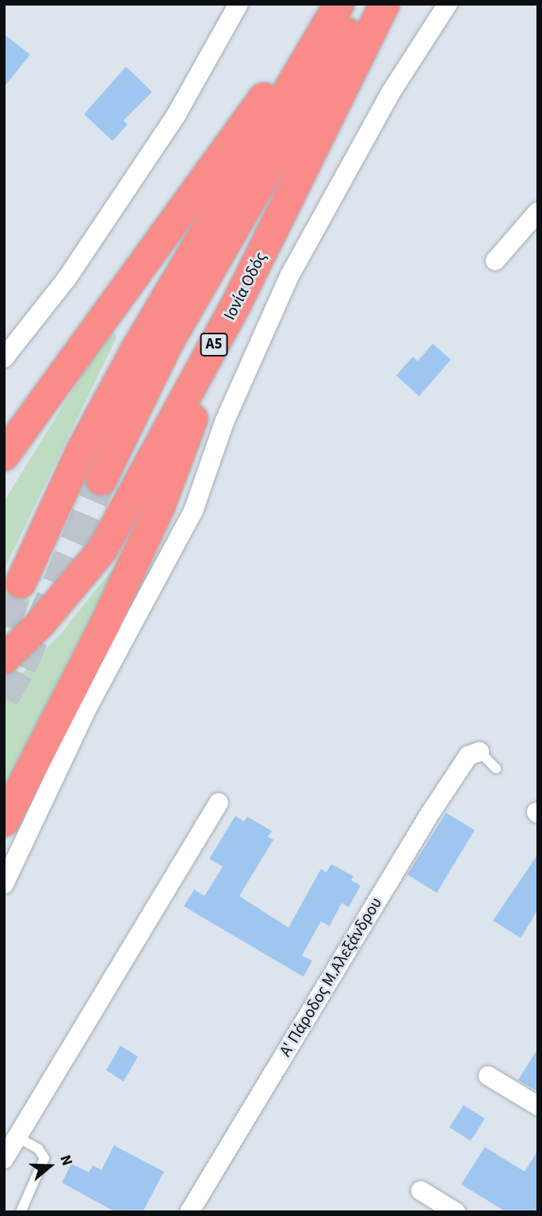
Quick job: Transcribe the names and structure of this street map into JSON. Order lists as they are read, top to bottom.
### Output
{
  "streets": {
    "highway": ["Ιονία Οδός", "Α5"],
    "street": ["Α' Πάροδος Μ.Αλεξάνδρου"]
  },
  "north": "right"
}
